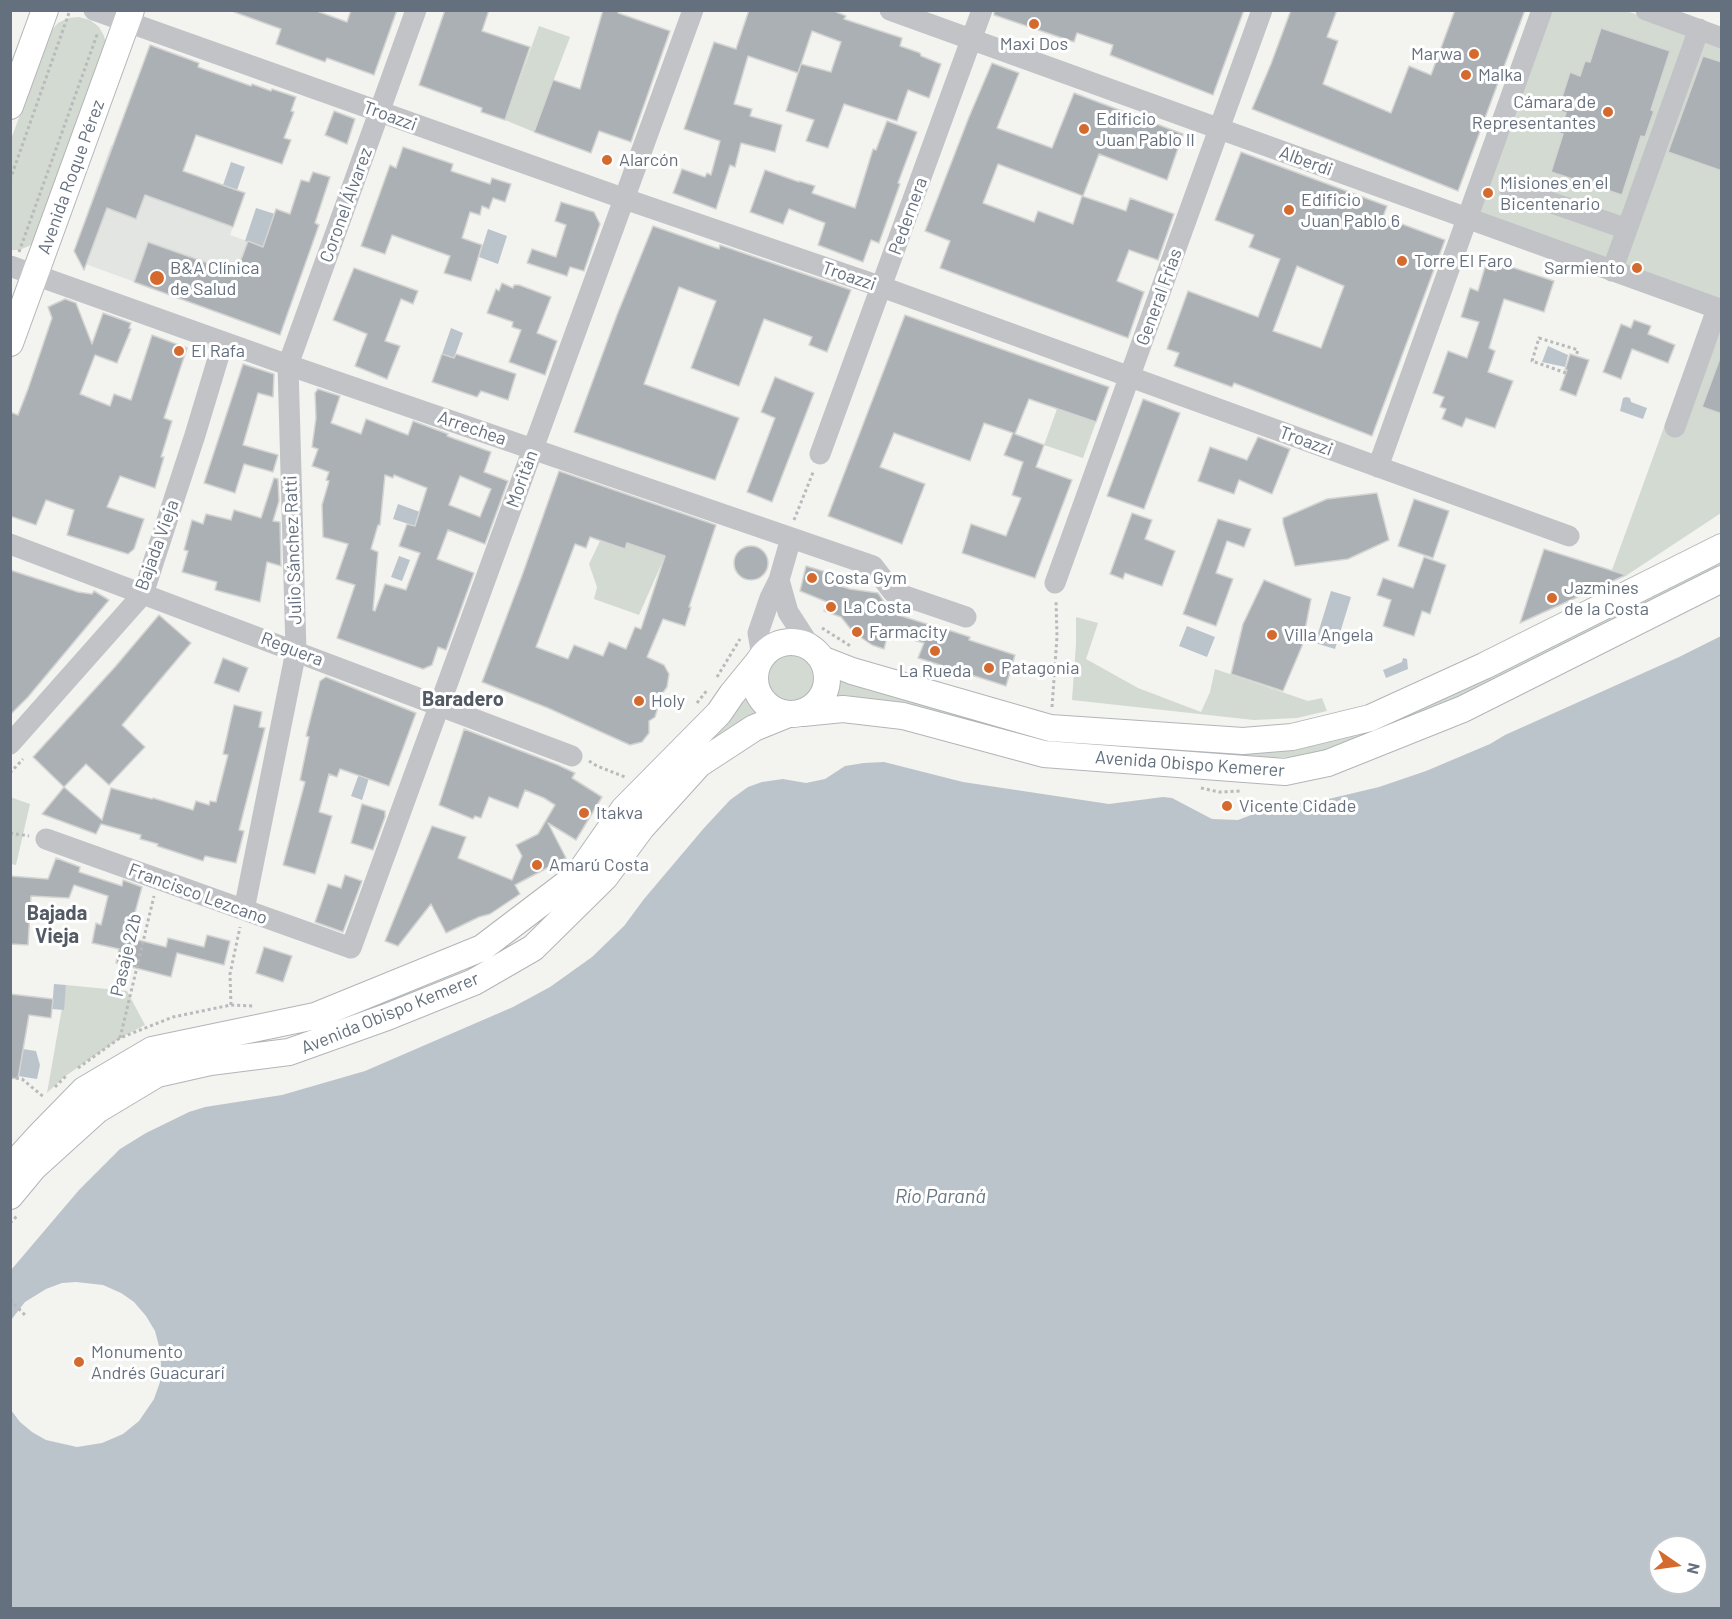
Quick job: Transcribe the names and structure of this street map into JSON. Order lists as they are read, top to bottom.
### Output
{
  "streets": {
    "main road": ["Avenida Roque Pérez", "Avenida Obispo Kemerer"],
    "street": [
      "Troazzi",
      "Alberdi",
      "Coronel Álvarez",
      "Pedernera",
      "General Frías",
      "Arrechea",
      "Moritán",
      "Bajada Vieja",
      "Julio Sánchez Ratti",
      "Reguera",
      "Francisco Lezcano"
    ],
    "path": ["Pasaje 22b"]
  },
  "crossings": [
    ["Troazzi", "Avenida Roque Pérez"],
    ["Troazzi", "Coronel Álvarez"],
    ["Troazzi", "Pedernera"],
    ["Troazzi", "General Frías"],
    ["Troazzi", "Moritán"],
    ["Alberdi", "Pedernera"],
    ["Alberdi", "General Frías"],
    ["Avenida Roque Pérez", "Arrechea"],
    ["Coronel Álvarez", "Arrechea"],
    ["Coronel Álvarez", "Julio Sánchez Ratti"],
    ["Arrechea", "Moritán"],
    ["Arrechea", "Bajada Vieja"],
    ["Arrechea", "Julio Sánchez Ratti"],
    ["Moritán", "Reguera"],
    ["Moritán", "Francisco Lezcano"],
    ["Bajada Vieja", "Reguera"],
    ["Julio Sánchez Ratti", "Reguera"],
    ["Julio Sánchez Ratti", "Francisco Lezcano"],
    ["Francisco Lezcano", "Pasaje 22b"]
  ],
  "districts": ["Baradero", "Bajada Vieja"],
  "water": ["Río Paraná"],
  "places": [
    "Maxi Dos",
    "Marwa",
    "Malka",
    "Cámara de Representantes",
    "Edificio Juan Pablo II",
    "Alarcón",
    "Misiones en el Bicentenario",
    "Edificio Juan Pablo 6",
    "Torre El Faro",
    "Sarmiento",
    "B&A Clínica de Salud",
    "El Rafa",
    "Costa Gym",
    "Jazmines de la Costa",
    "La Costa",
    "Farmacity",
    "Villa Angela",
    "La Rueda",
    "Patagonia",
    "Holy",
    "Vicente Cidade",
    "Itakva",
    "Amarú Costa",
    "Monumento Andrés Guacurarí"
  ],
  "north": "right"
}
